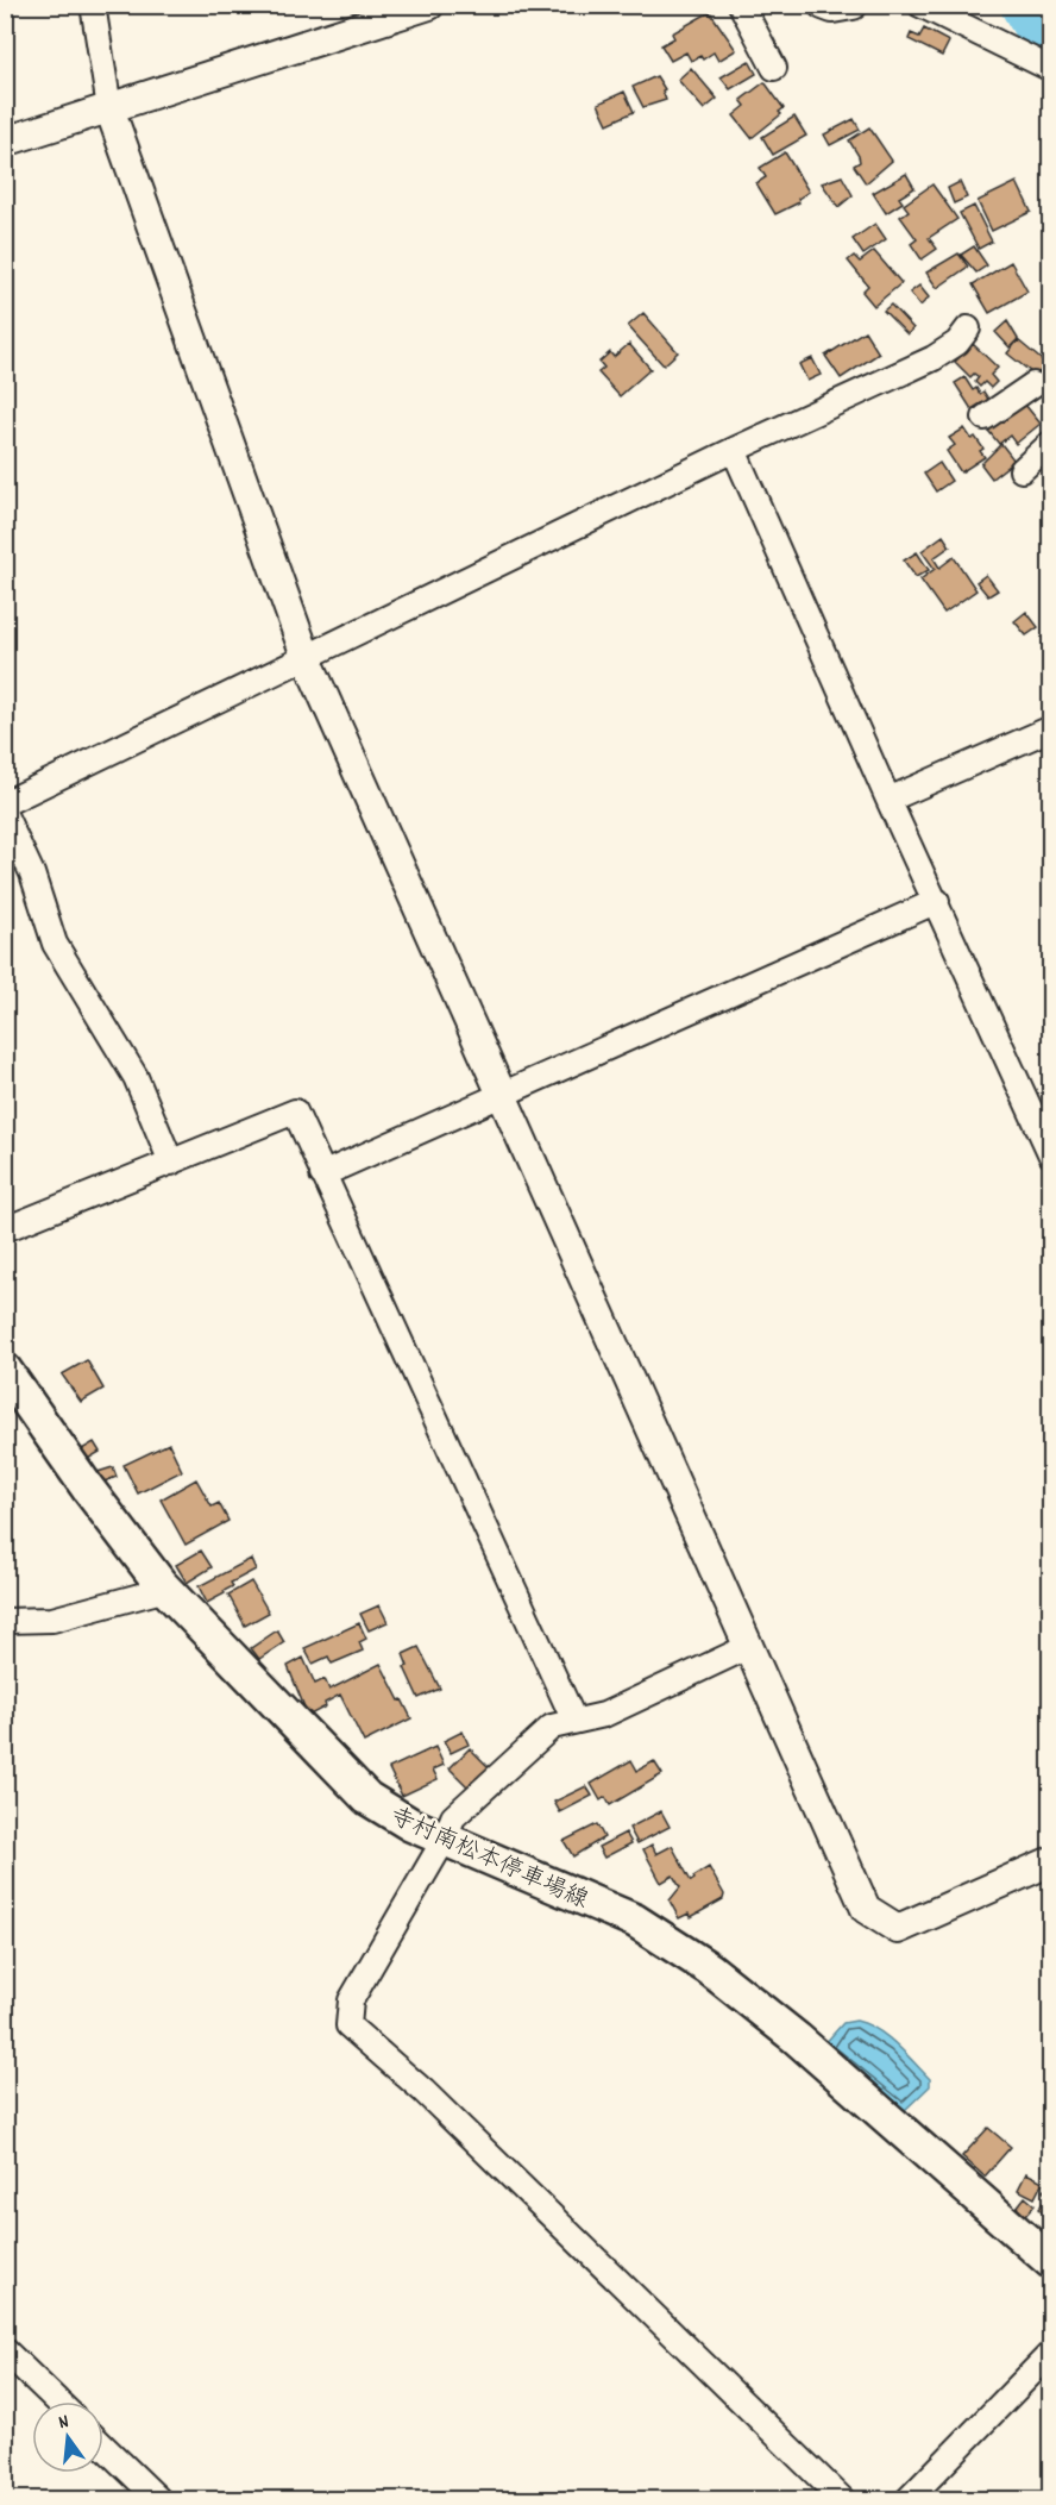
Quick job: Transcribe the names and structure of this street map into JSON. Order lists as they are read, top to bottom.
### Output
{
  "streets": {
    "main road": ["寺村南松本停車場線"]
  },
  "north": "top"
}
